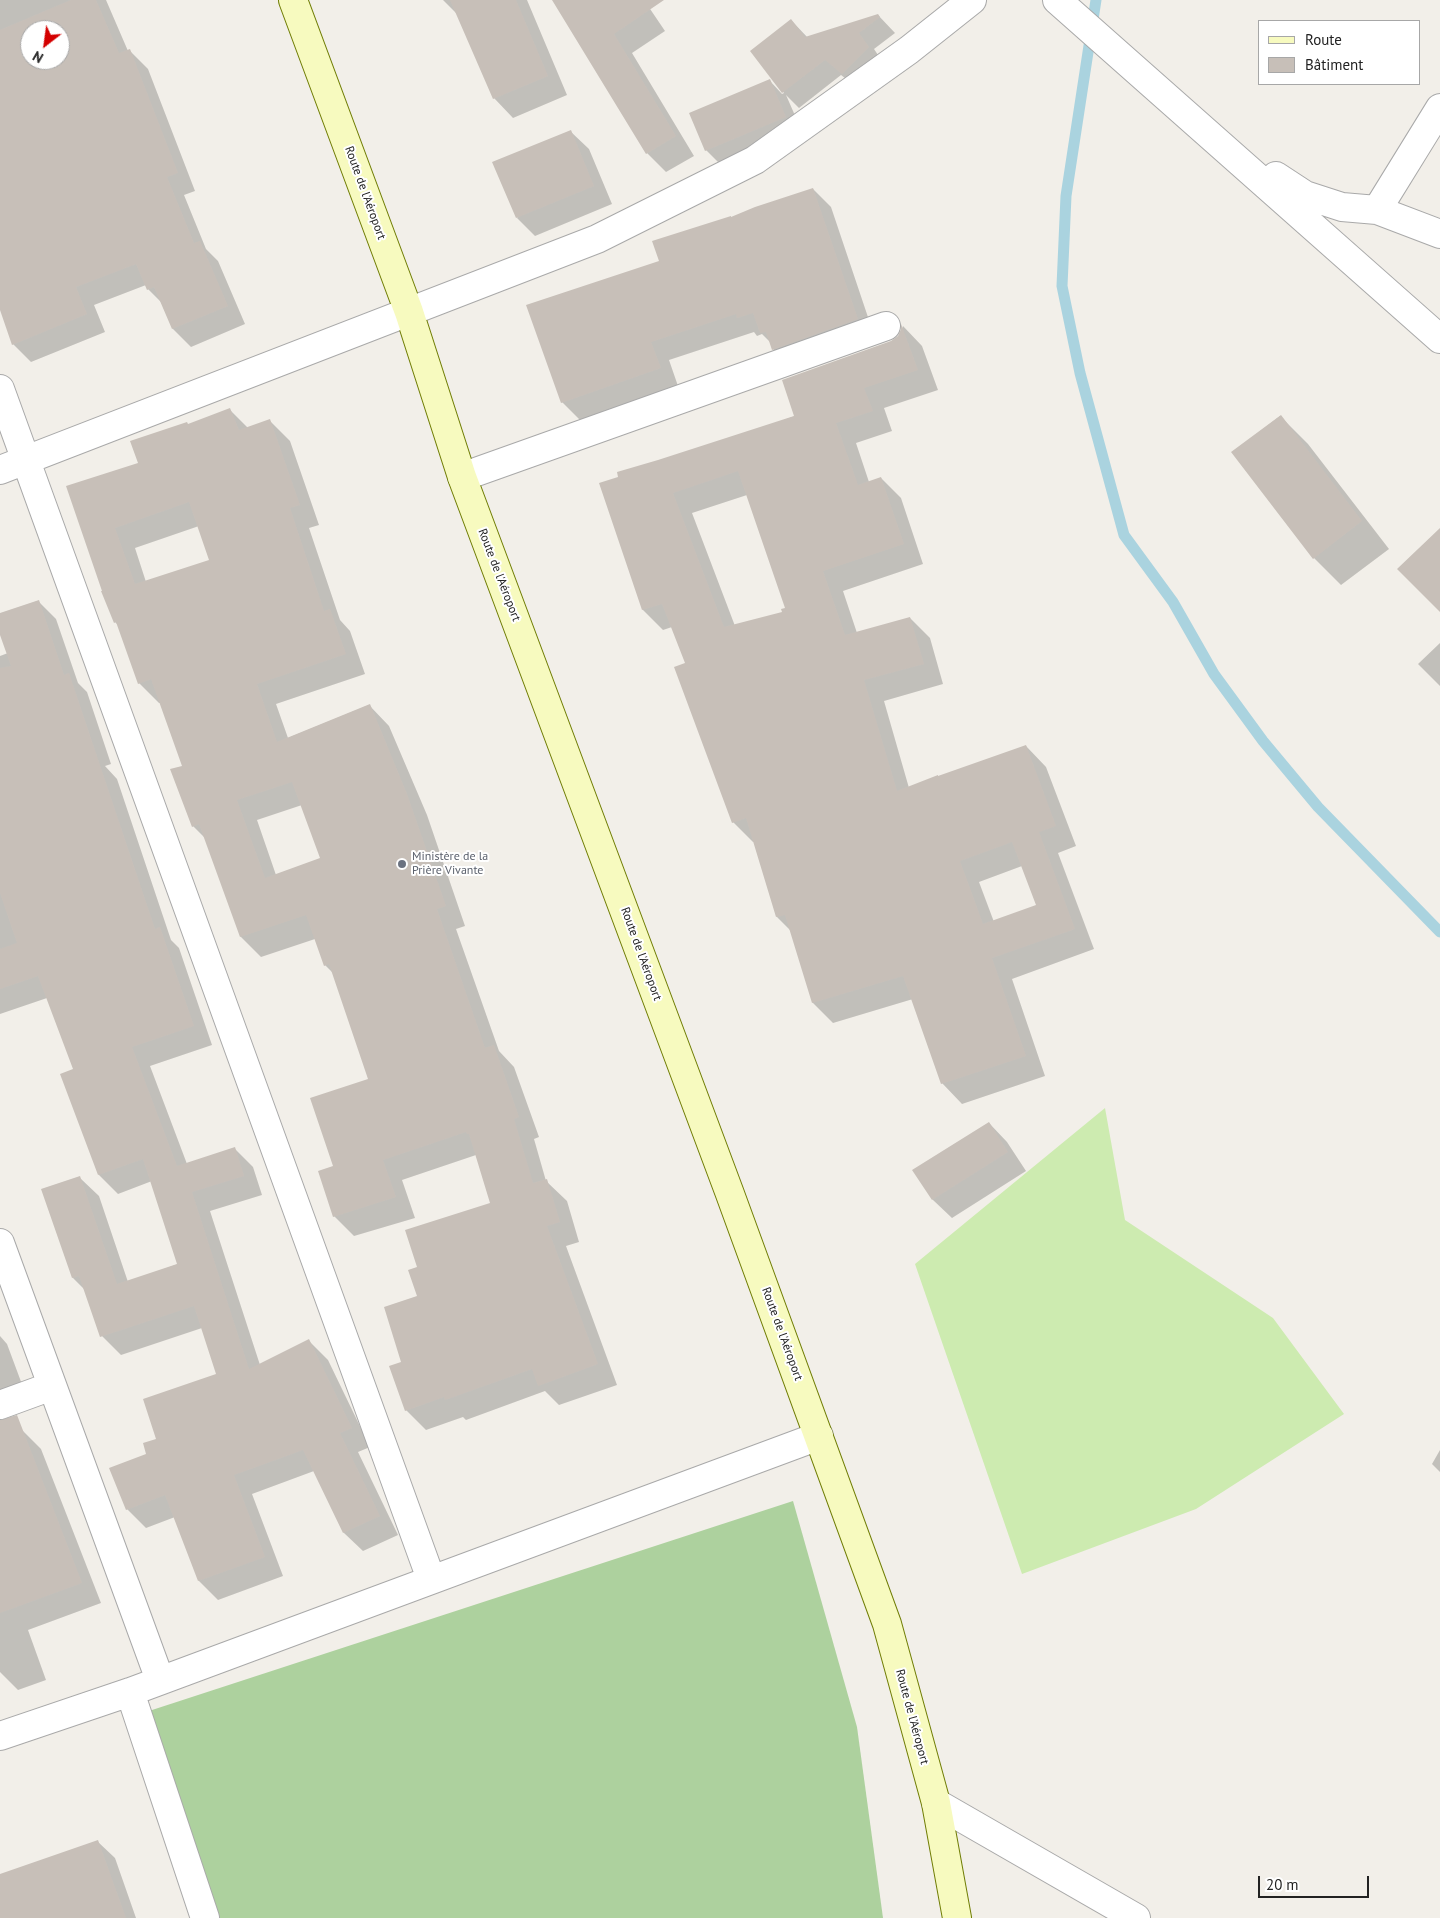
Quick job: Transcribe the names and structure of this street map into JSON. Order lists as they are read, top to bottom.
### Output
{
  "streets": {
    "main road": ["Route de l'Aéroport"]
  },
  "places": ["Ministère de la Prière Vivante"],
  "legend": ["Route", "Bâtiment"],
  "scale_bar": "20 m",
  "north": "bottom left"
}
